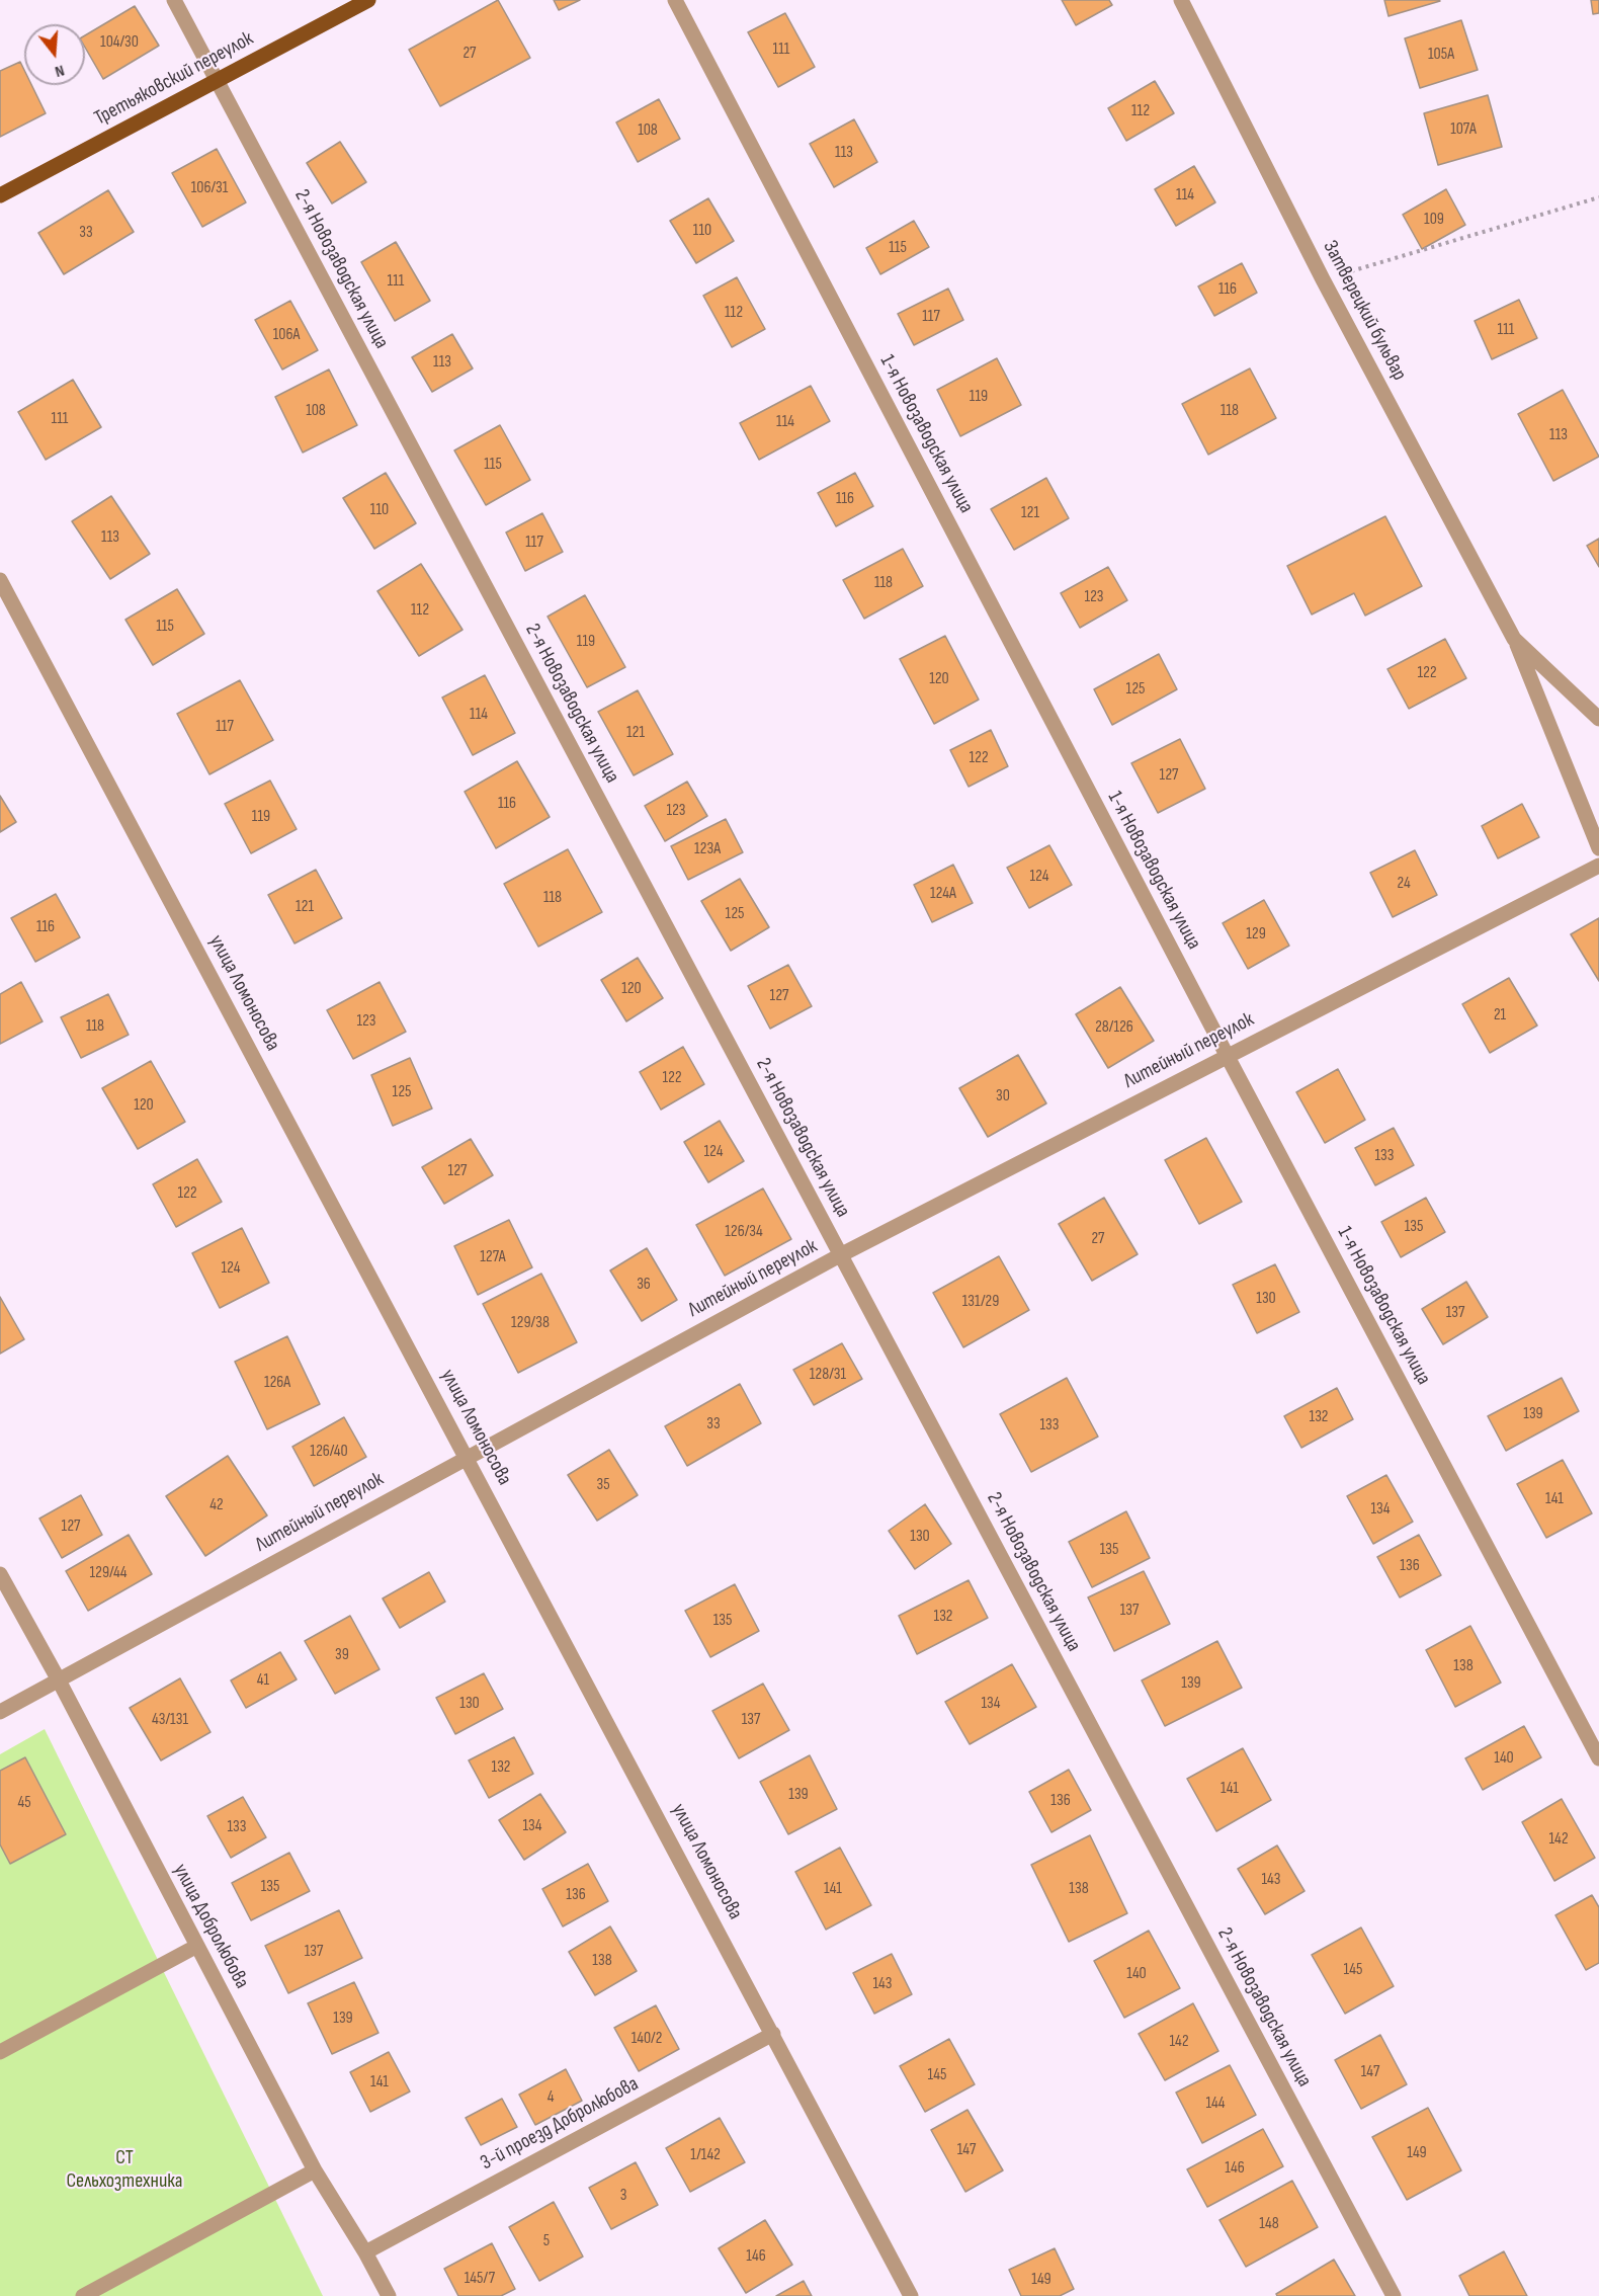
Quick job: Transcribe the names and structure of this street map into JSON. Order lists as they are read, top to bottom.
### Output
{
  "streets": {
    "main road": ["Третьяковский переулок"],
    "street": [
      "2-я Новозаводская улица",
      "Затверецкий бульвар",
      "1-я Новозаводская улица",
      "улица Ломоносова",
      "Литейный переулок",
      "улица Добролюбова",
      "3-й проезд Добролюбова"
    ]
  },
  "crossings": [
    ["Третьяковский переулок", "2-я Новозаводская улица"],
    ["2-я Новозаводская улица", "Литейный переулок"],
    ["1-я Новозаводская улица", "Литейный переулок"],
    ["улица Ломоносова", "Литейный переулок"],
    ["улица Ломоносова", "3-й проезд Добролюбова"],
    ["Литейный переулок", "улица Добролюбова"],
    ["улица Добролюбова", "3-й проезд Добролюбова"]
  ],
  "parks": ["СТ Сельхозтехника"],
  "house_numbers": [
    "104/30",
    "111",
    "27",
    "105А",
    "112",
    "107А",
    "108",
    "113",
    "106/31",
    "114",
    "109",
    "110",
    "33",
    "115",
    "111",
    "116",
    "112",
    "117",
    "111",
    "106А",
    "113",
    "119",
    "108",
    "118",
    "111",
    "114",
    "113",
    "115",
    "116",
    "110",
    "121",
    "113",
    "117",
    "118",
    "123",
    "112",
    "115",
    "119",
    "122",
    "120",
    "125",
    "114",
    "117",
    "121",
    "122",
    "127",
    "116",
    "123",
    "119",
    "123А",
    "124",
    "24",
    "124А",
    "118",
    "121",
    "125",
    "116",
    "129",
    "120",
    "127",
    "21",
    "123",
    "118",
    "28/126",
    "122",
    "125",
    "30",
    "120",
    "124",
    "133",
    "127",
    "122",
    "135",
    "126/34",
    "27",
    "127А",
    "124",
    "36",
    "130",
    "131/29",
    "137",
    "129/38",
    "128/31",
    "126А",
    "139",
    "132",
    "33",
    "133",
    "126/40",
    "35",
    "141",
    "42",
    "134",
    "127",
    "130",
    "135",
    "136",
    "129/44",
    "137",
    "132",
    "135",
    "39",
    "138",
    "41",
    "139",
    "130",
    "134",
    "43/131",
    "137",
    "140",
    "132",
    "141",
    "139",
    "136",
    "45",
    "134",
    "133",
    "142",
    "143",
    "135",
    "141",
    "138",
    "136",
    "137",
    "138",
    "145",
    "140",
    "143",
    "139",
    "140/2",
    "142",
    "147",
    "145",
    "141",
    "4",
    "144",
    "147",
    "149",
    "1/142",
    "146",
    "3",
    "148",
    "5",
    "146",
    "145/7",
    "149"
  ],
  "north": "bottom"
}
